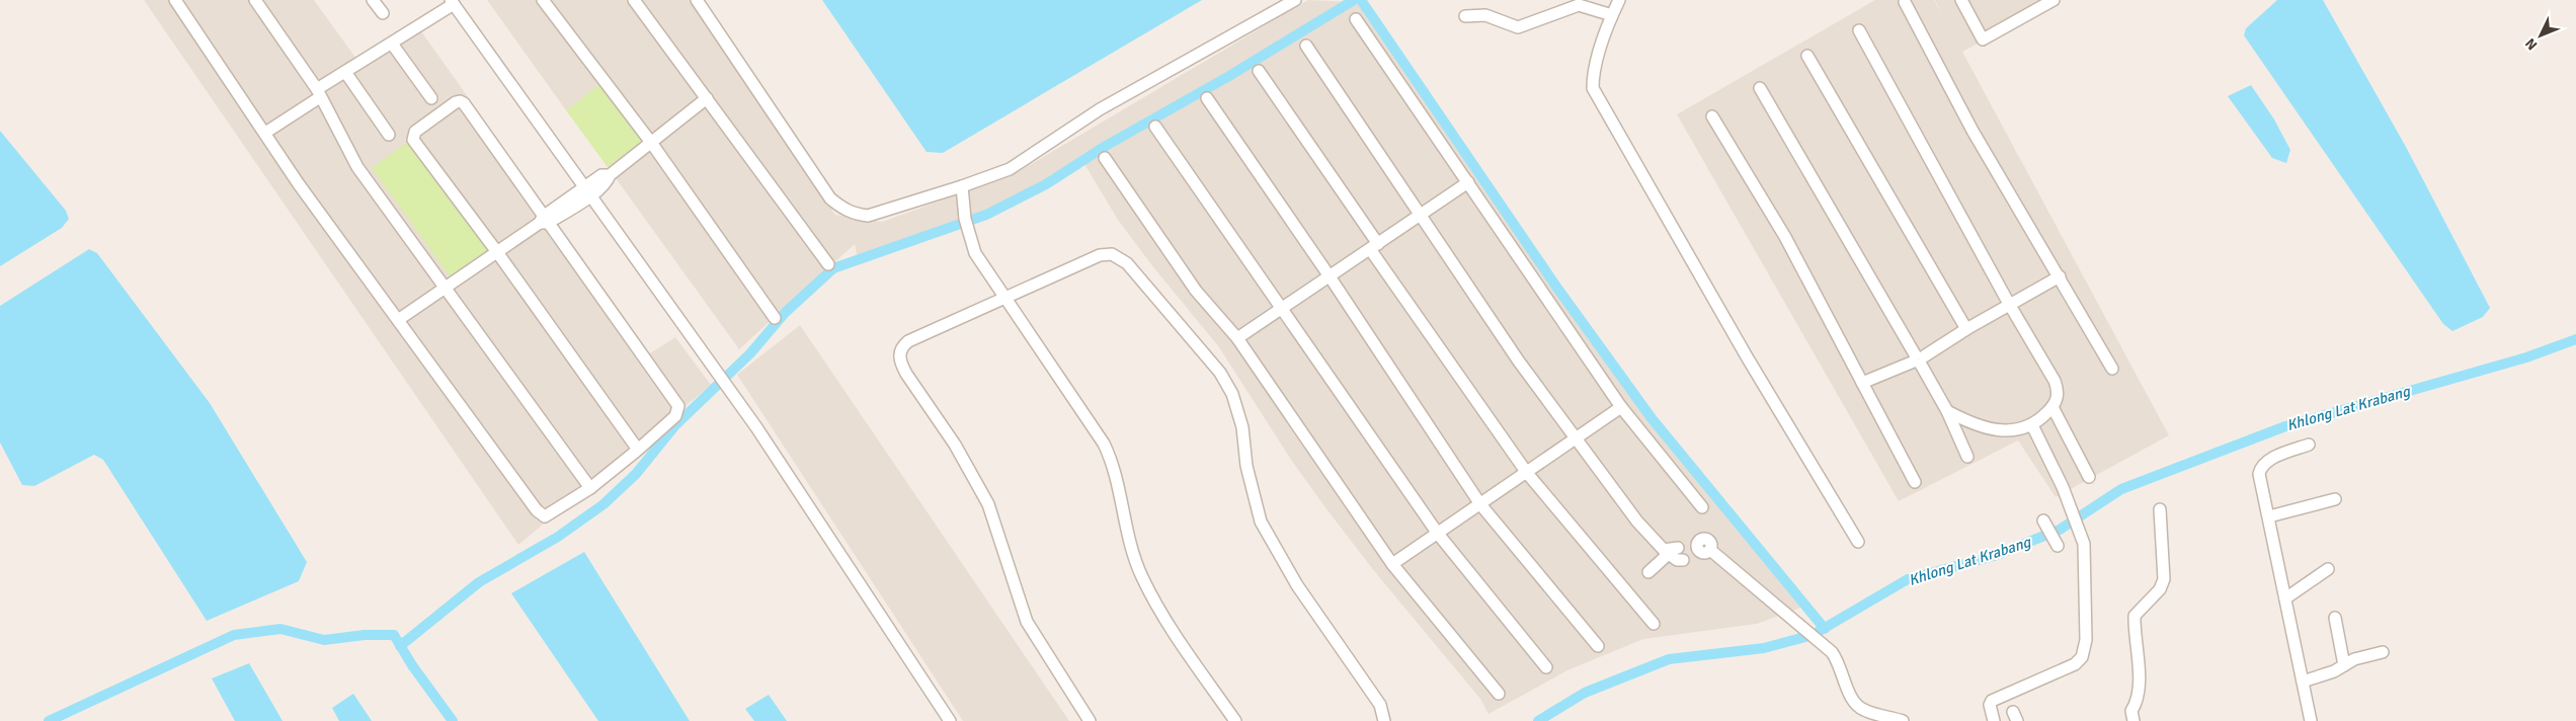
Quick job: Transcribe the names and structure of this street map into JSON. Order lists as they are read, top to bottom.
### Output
{
  "water": ["Khlong Lat Krabang"],
  "north": "bottom left"
}
